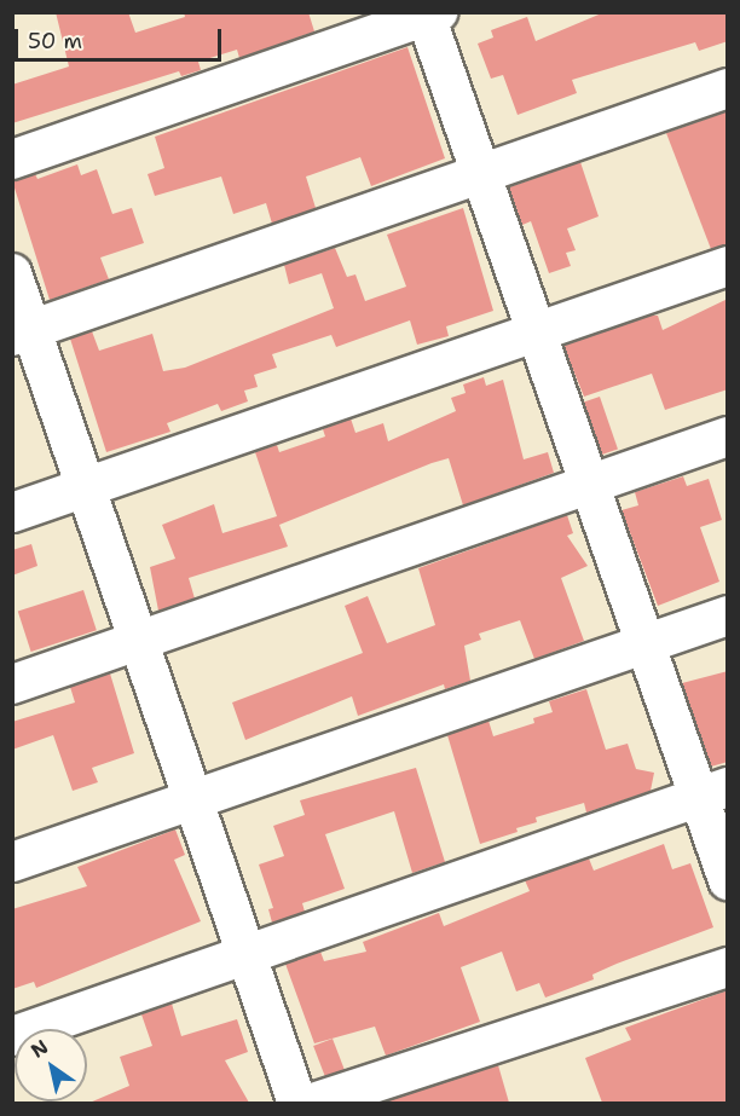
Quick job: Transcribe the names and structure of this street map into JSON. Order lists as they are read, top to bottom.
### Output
{
  "scale_bar": "50 m",
  "north": "top left"
}
